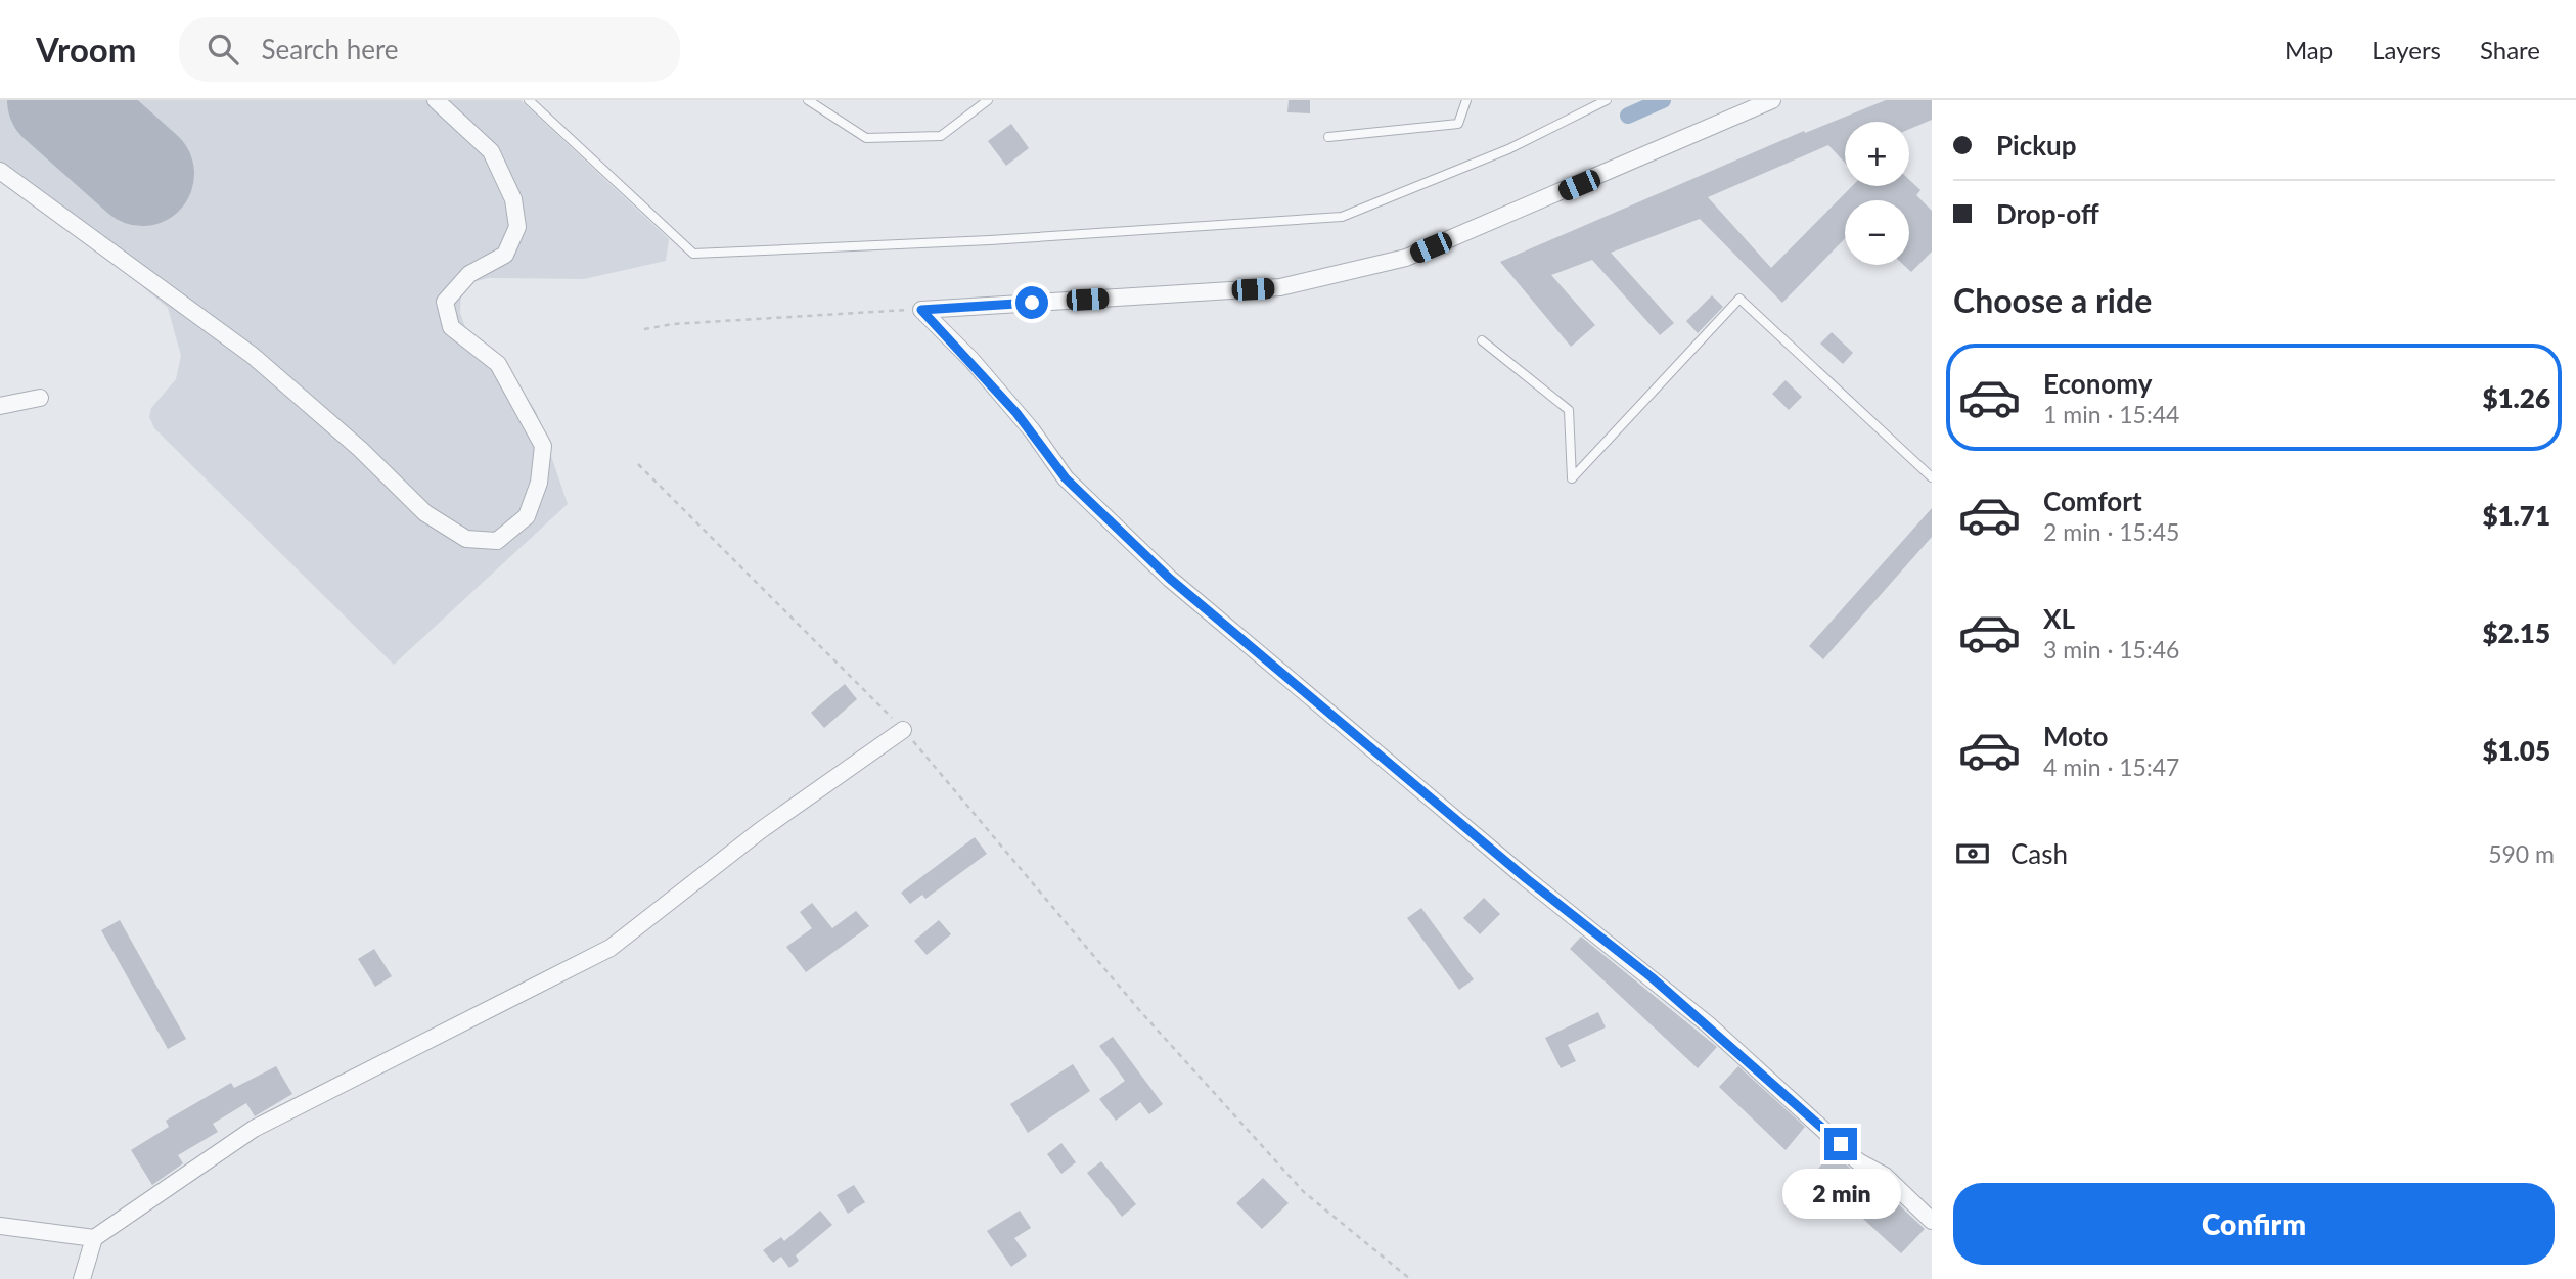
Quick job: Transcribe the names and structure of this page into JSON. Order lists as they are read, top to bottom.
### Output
{
  "page": {
    "header": "Vroom",
    "search": "Search here",
    "nav": ["Map", "Layers", "Share"],
    "banner": ["Pickup", "Drop-off"],
    "map_buttons": ["+", "−"],
    "heading": "Choose a ride",
    "list": [
      {
        "name": "Economy",
        "note": "1 min · 15:44",
        "value": "$1.26"
      },
      {
        "name": "Comfort",
        "note": "2 min · 15:45",
        "value": "$1.71"
      },
      {
        "name": "XL",
        "note": "3 min · 15:46",
        "value": "$2.15"
      },
      {
        "name": "Moto",
        "note": "4 min · 15:47",
        "value": "$1.05"
      }
    ],
    "pay": ["Cash", "590 m"],
    "bubble": "2 min",
    "buttons": "Confirm"
  }
}
